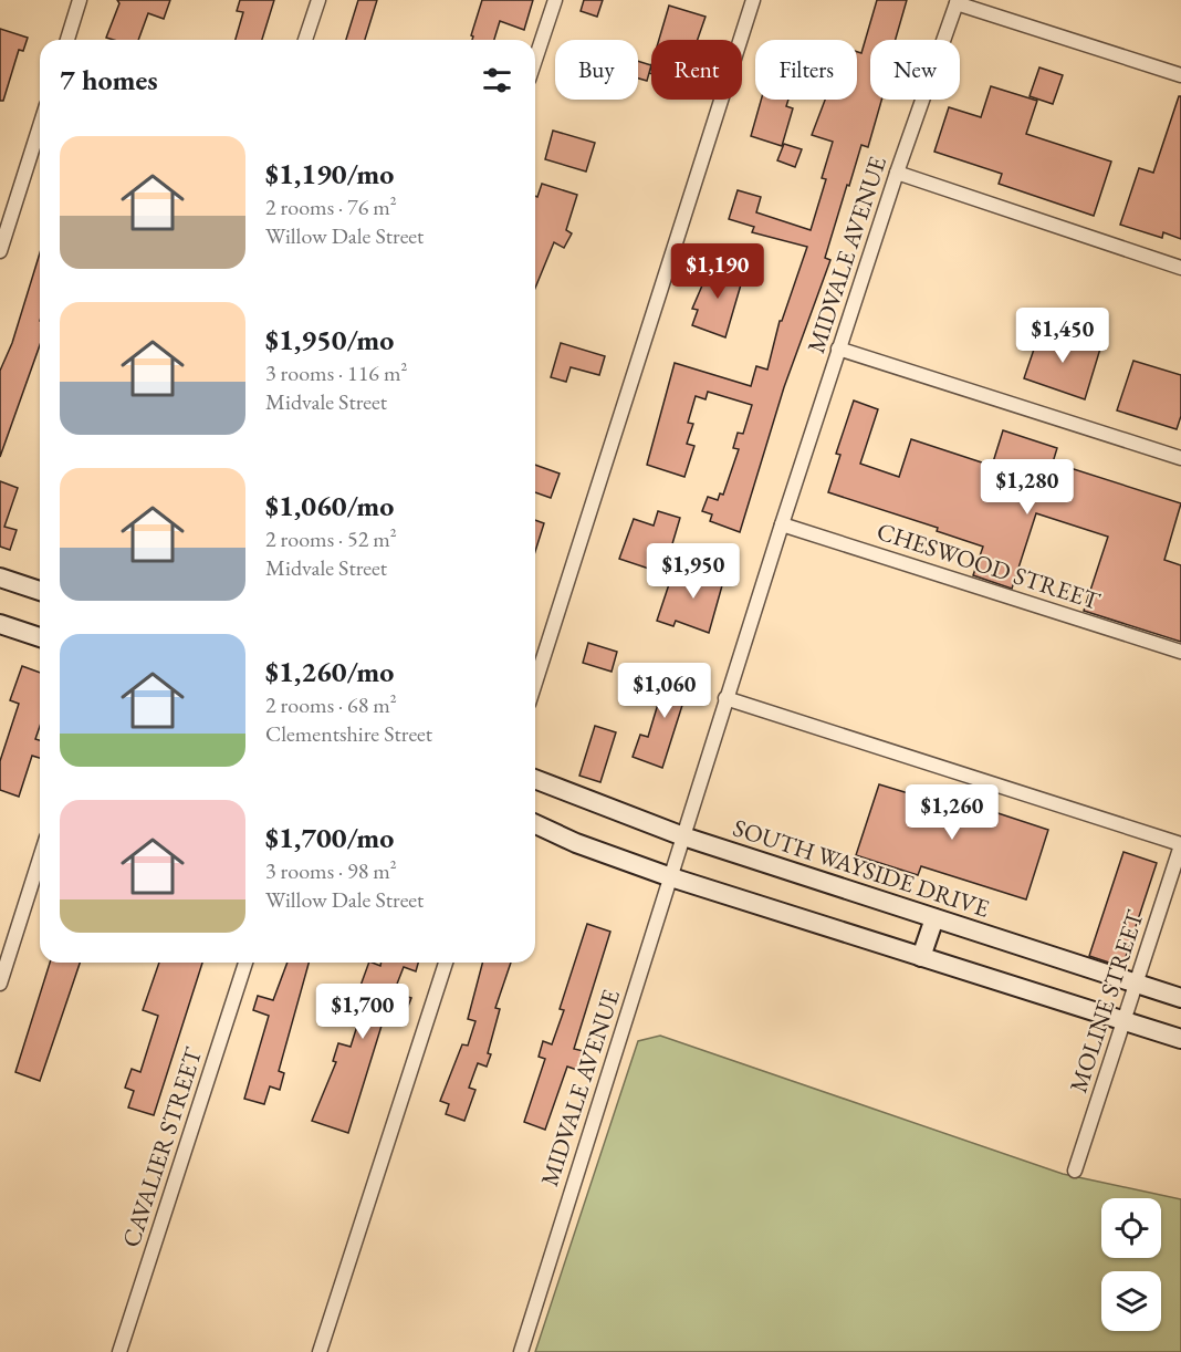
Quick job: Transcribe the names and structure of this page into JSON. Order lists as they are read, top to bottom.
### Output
{
  "streets": {
    "main road": ["SOUTH WAYSIDE DRIVE"],
    "street": [
      "MIDVALE AVENUE",
      "CHESWOOD STREET",
      "MOLINE STREET",
      "CAVALIER STREET"
    ]
  },
  "crossings": [
    ["MIDVALE AVENUE", "CHESWOOD STREET"],
    ["MIDVALE AVENUE", "SOUTH WAYSIDE DRIVE"],
    ["SOUTH WAYSIDE DRIVE", "MOLINE STREET"]
  ],
  "page": {
    "chip": [
      "Buy",
      "Rent",
      "Filters",
      "New"
    ],
    "heading": "7 homes",
    "list": [
      {
        "name": "$1,190/mo",
        "note": "2 rooms · 76 m² · Willow Dale Street"
      },
      {
        "name": "$1,950/mo",
        "note": "3 rooms · 116 m² · Midvale Street"
      },
      {
        "name": "$1,060/mo",
        "note": "2 rooms · 52 m² · Midvale Street"
      },
      {
        "name": "$1,260/mo",
        "note": "2 rooms · 68 m² · Clementshire Street"
      },
      {
        "name": "$1,700/mo",
        "note": "3 rooms · 98 m² · Willow Dale Street"
      }
    ],
    "price": [
      "$1,190",
      "$1,450",
      "$1,280",
      "$1,950",
      "$1,060",
      "$1,260",
      "$1,700"
    ]
  }
}
